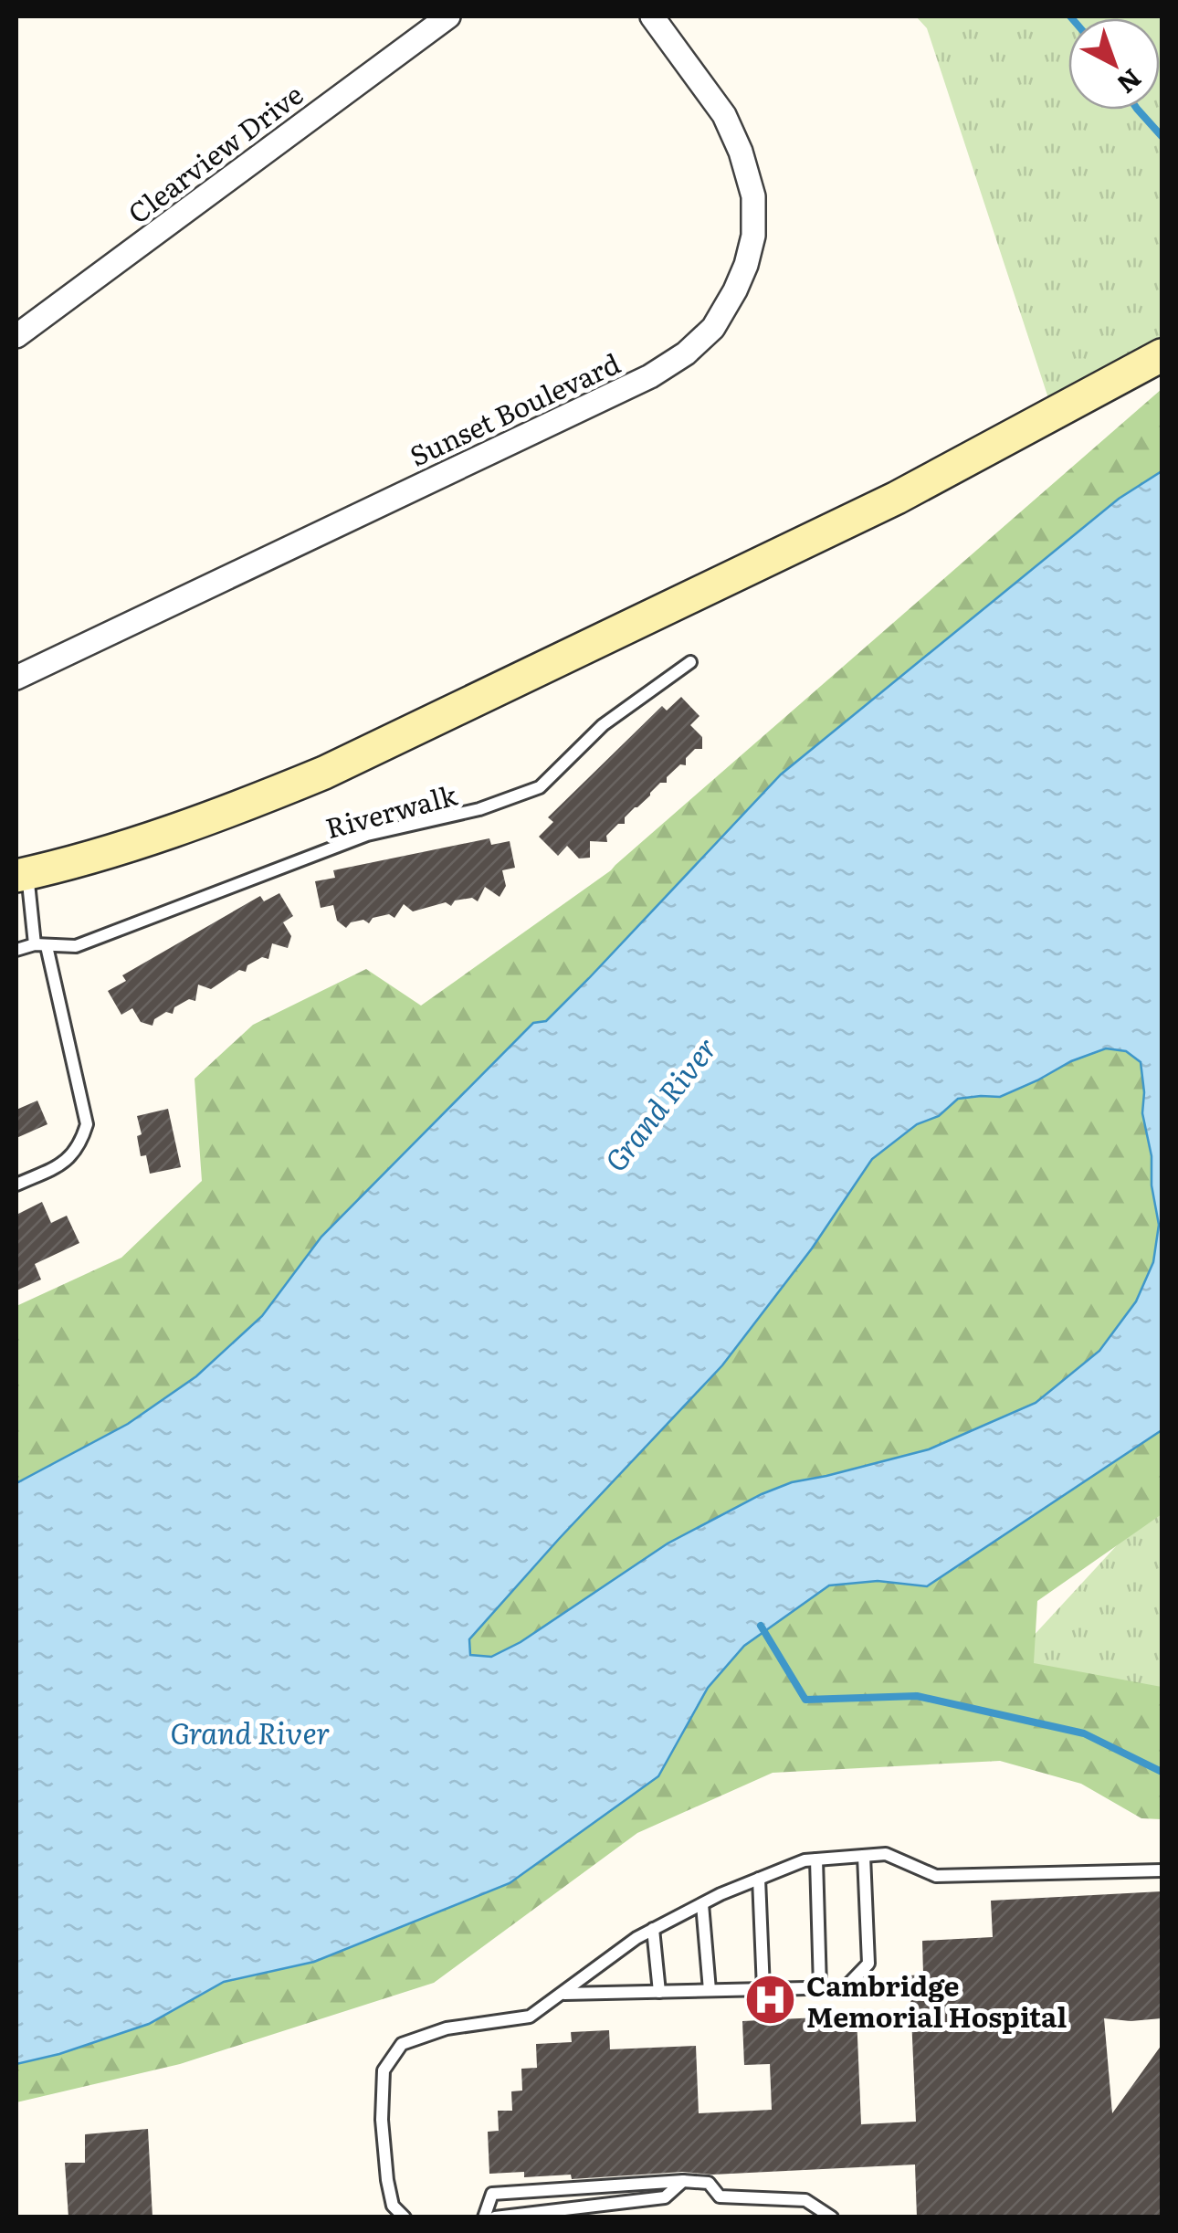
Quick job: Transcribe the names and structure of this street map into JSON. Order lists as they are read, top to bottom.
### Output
{
  "streets": {
    "street": ["Clearview Drive", "Sunset Boulevard"],
    "lane": ["Riverwalk"]
  },
  "water": ["Grand River"],
  "places": {
    "hospital": ["Cambridge Memorial Hospital"]
  },
  "north": "bottom right"
}
